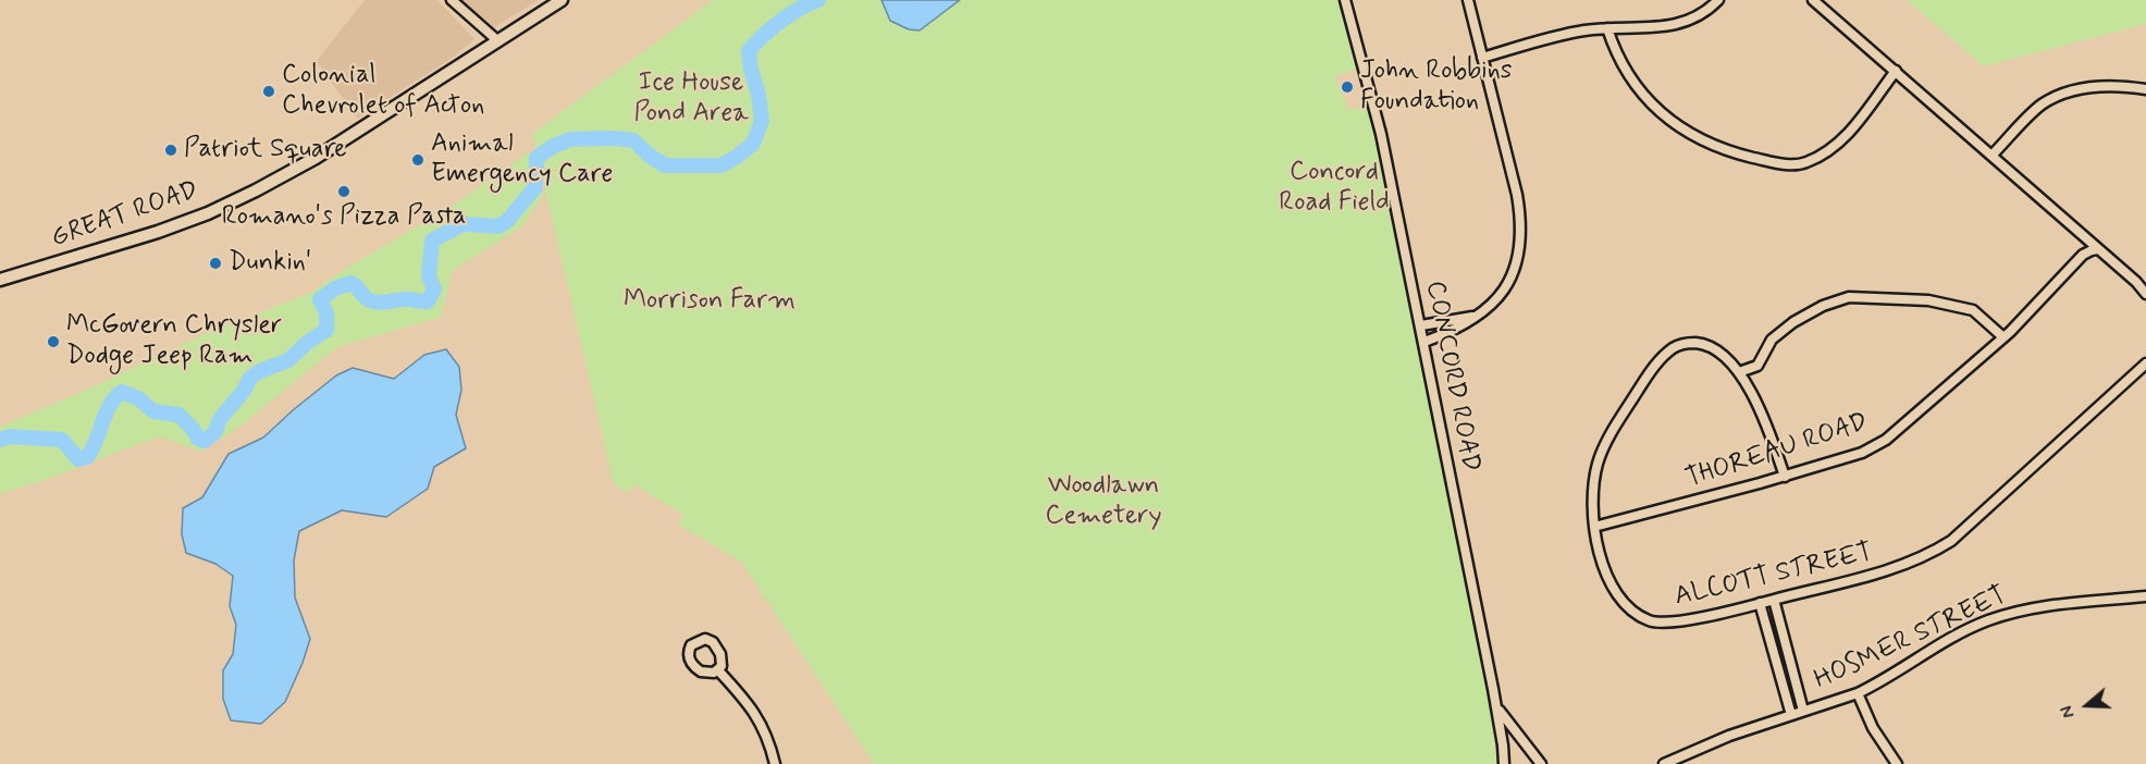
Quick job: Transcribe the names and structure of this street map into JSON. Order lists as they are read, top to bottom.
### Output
{
  "streets": {
    "main road": ["GREAT ROAD"],
    "street": [
      "CONCORD ROAD",
      "THOREAU ROAD",
      "ALCOTT STREET",
      "HOSMER STREET"
    ]
  },
  "crossings": [
    ["THOREAU ROAD", "ALCOTT STREET"]
  ],
  "parks": [
    "Ice House Pond Area",
    "Concord Road Field",
    "Morrison Farm",
    "Woodlawn Cemetery"
  ],
  "places": [
    "John Robbins Foundation",
    "Colonial Chevrolet of Acton",
    "Patriot Square",
    "Animal Emergency Care",
    "Romano's Pizza Pasta",
    "Dunkin'",
    "McGovern Chrysler Dodge Jeep Ram"
  ],
  "north": "left"
}
